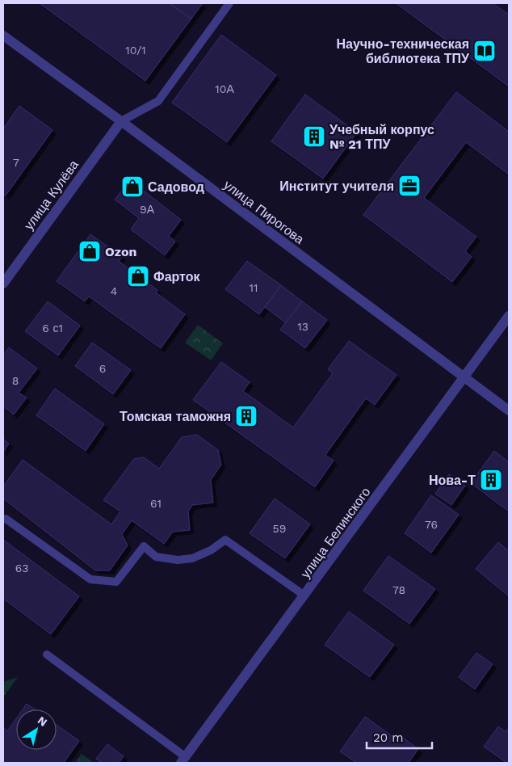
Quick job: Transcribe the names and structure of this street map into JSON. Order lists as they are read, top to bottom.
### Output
{
  "streets": {
    "street": ["улица Кулёва", "улица Пирогова", "улица Белинского"]
  },
  "crossings": [
    ["улица Кулёва", "улица Пирогова"],
    ["улица Пирогова", "улица Белинского"]
  ],
  "places": {
    "library": ["Научно-техническая библиотека ТПУ"],
    "building": ["Учебный корпус № 21 ТПУ", "Томская таможня", "Нова-Т"],
    "office": ["Институт учителя"],
    "shop": ["Садовод", "Ozon", "Фарток"]
  },
  "house_numbers": [
    "10/1",
    "10А",
    "7",
    "9А",
    "11",
    "4",
    "13",
    "6 с1",
    "6",
    "8",
    "61",
    "76",
    "59",
    "63",
    "78"
  ],
  "scale_bar": "20 m",
  "north": "top right"
}
